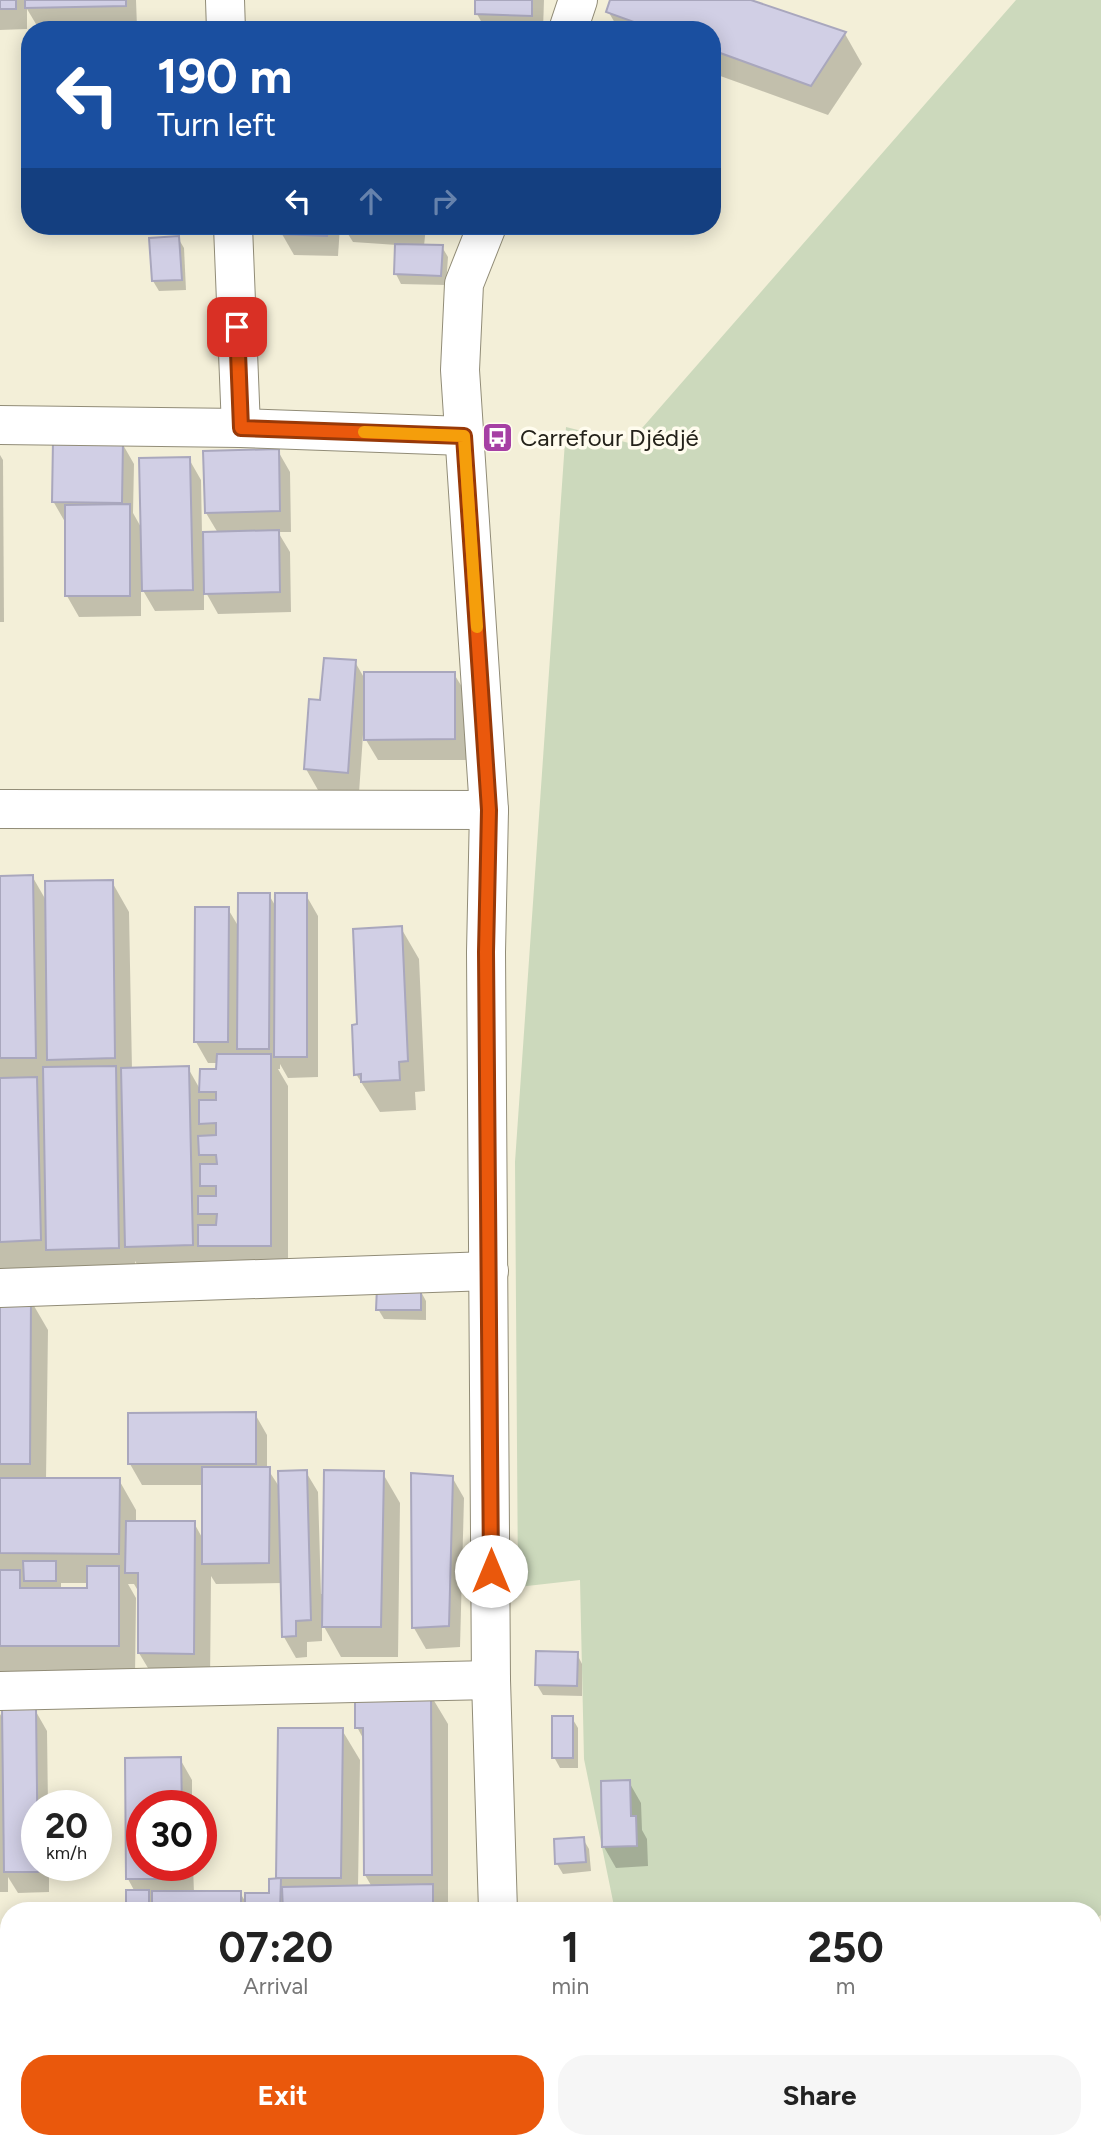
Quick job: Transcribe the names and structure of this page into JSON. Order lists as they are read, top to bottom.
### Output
{
  "places": {
    "bus stop": ["Carrefour Djédjé"]
  },
  "page": {
    "turn": ["190 m", "Turn left"],
    "speed": "20 km/h",
    "limit": "30",
    "eta": [
      "07:20",
      "Arrival",
      "1",
      "min",
      "250",
      "m"
    ],
    "buttons": ["Exit", "Share"]
  }
}
